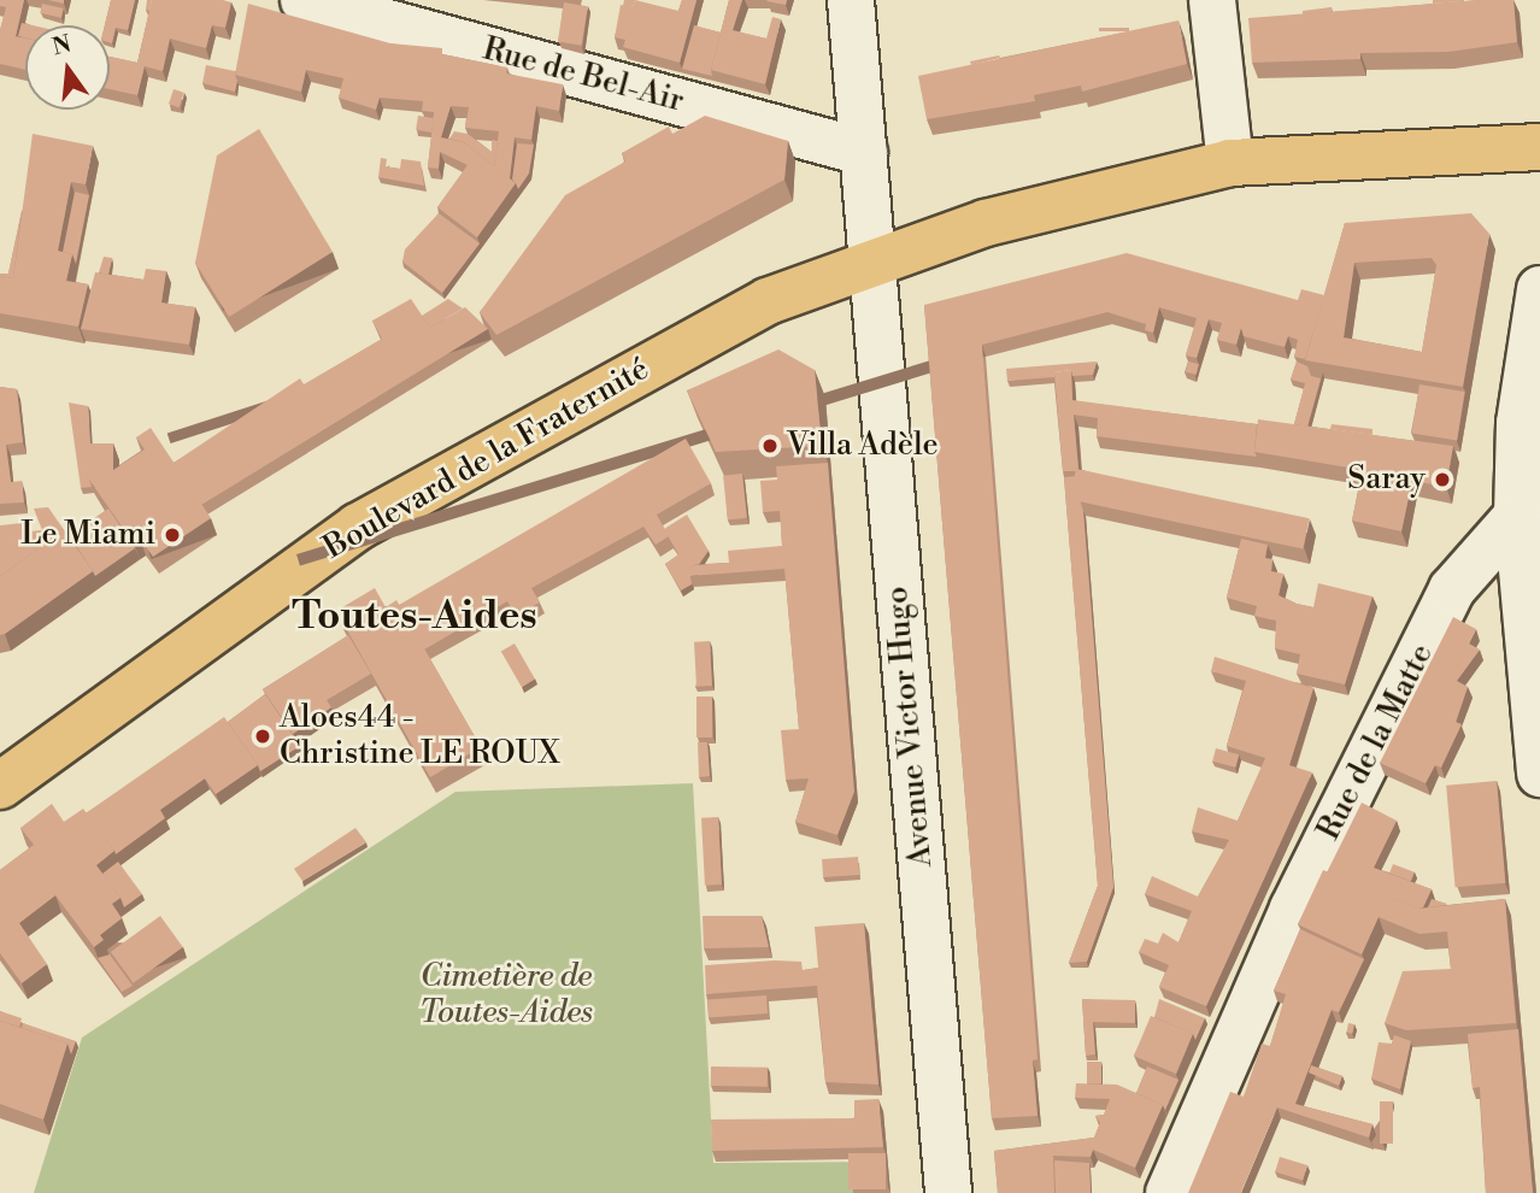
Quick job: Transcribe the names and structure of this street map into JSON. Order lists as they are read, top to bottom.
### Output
{
  "streets": {
    "main road": ["Boulevard de la Fraternité"],
    "street": ["Rue de Bel-Air", "Avenue Victor Hugo", "Rue de la Matte"]
  },
  "crossings": [
    ["Rue de Bel-Air", "Avenue Victor Hugo"],
    ["Boulevard de la Fraternité", "Avenue Victor Hugo"]
  ],
  "districts": ["Toutes-Aides"],
  "parks": ["Cimetière de Toutes-Aides"],
  "places": [
    "Villa Adèle",
    "Saray",
    "Le Miami",
    "Aloes44 - Christine LE ROUX"
  ],
  "north": "top"
}
